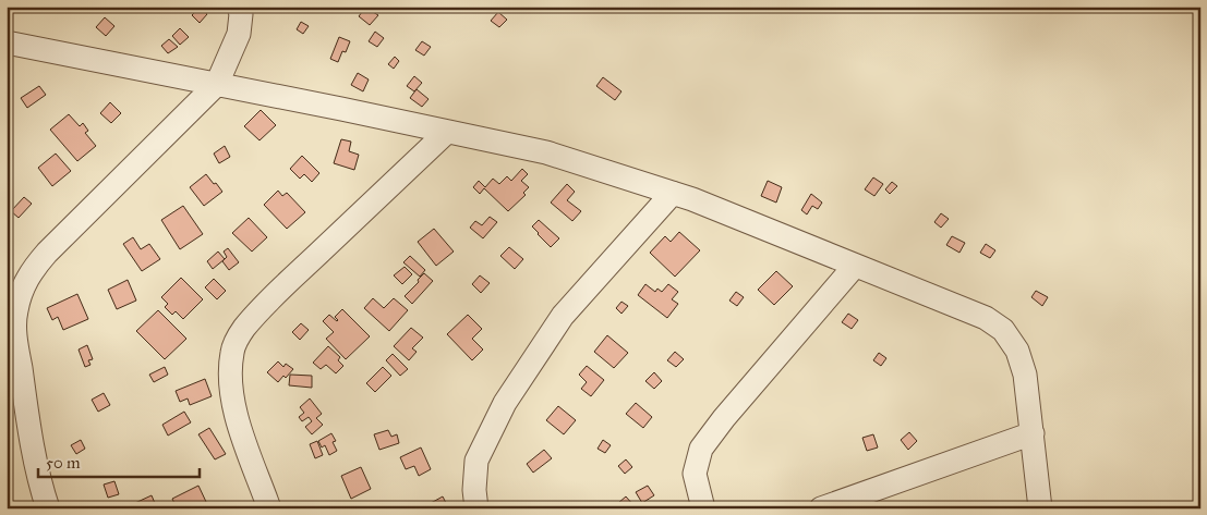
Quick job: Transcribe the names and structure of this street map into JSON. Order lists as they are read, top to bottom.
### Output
{
  "scale_bar": "50 m"
}
